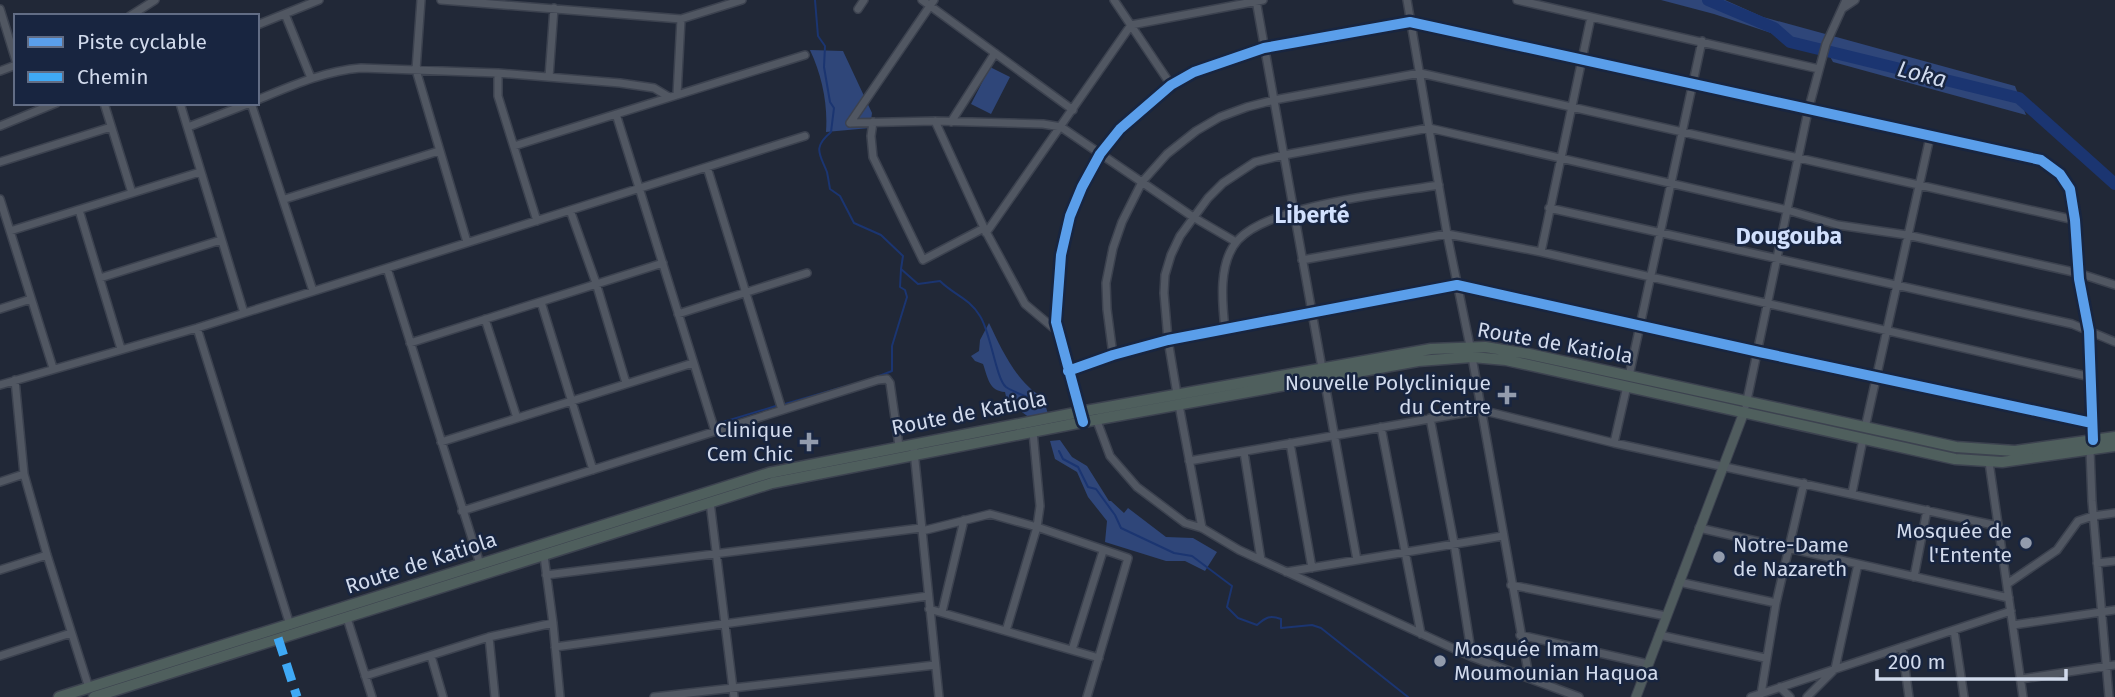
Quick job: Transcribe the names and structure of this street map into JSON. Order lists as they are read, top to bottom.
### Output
{
  "streets": {
    "highway": ["Route de Katiola"]
  },
  "districts": ["Liberté", "Dougouba"],
  "water": ["Loka"],
  "places": {
    "health": ["Nouvelle Polyclinique du Centre", "Clinique Cem Chic"],
    "other": ["Mosquée de l'Entente", "Notre-Dame de Nazareth", "Mosquée Imam Moumounian Haquoa"]
  },
  "legend": ["Piste cyclable", "Chemin"],
  "scale_bar": "200 m"
}
